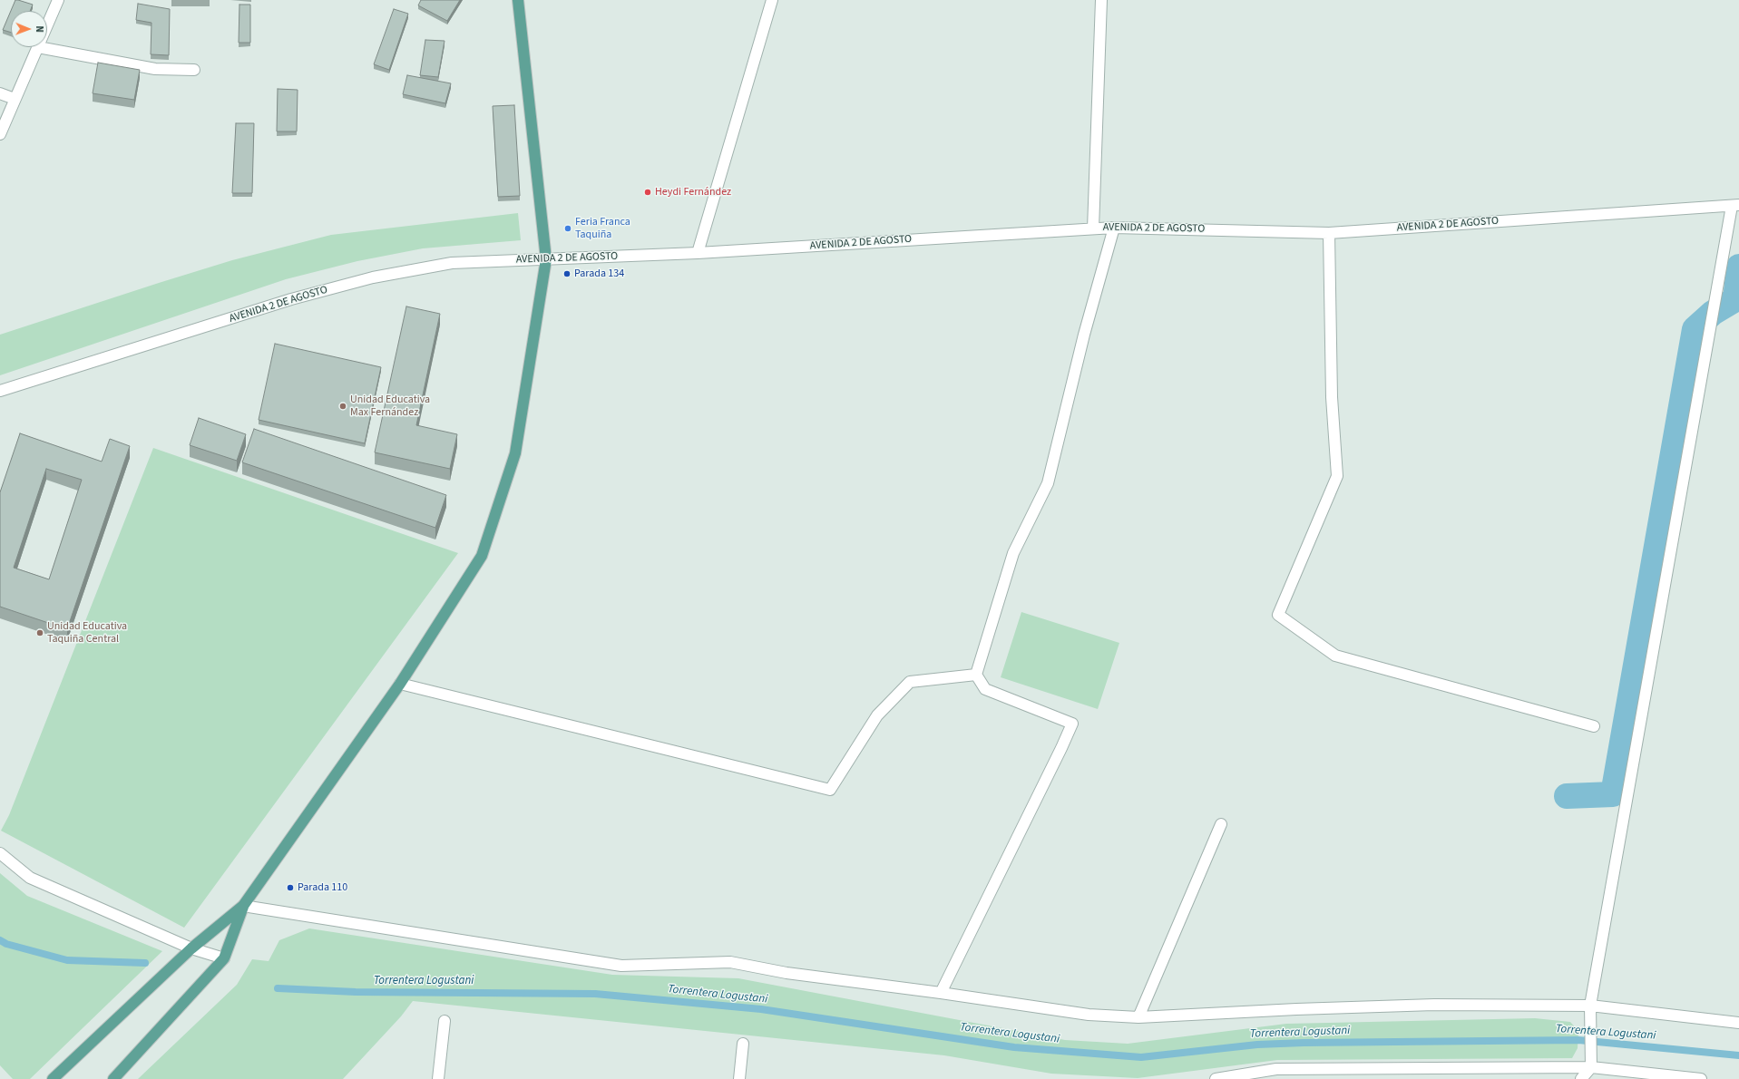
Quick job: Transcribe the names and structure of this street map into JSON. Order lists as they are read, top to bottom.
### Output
{
  "streets": {
    "street": ["AVENIDA 2 DE AGOSTO"]
  },
  "water": ["Torrentera Logustani"],
  "places": [
    "Heydi Fernández",
    "Feria Franca Taquiña",
    "Parada 134",
    "Unidad Educativa Max Fernández",
    "Unidad Educativa Taquiña Central",
    "Parada 110"
  ],
  "north": "right"
}
